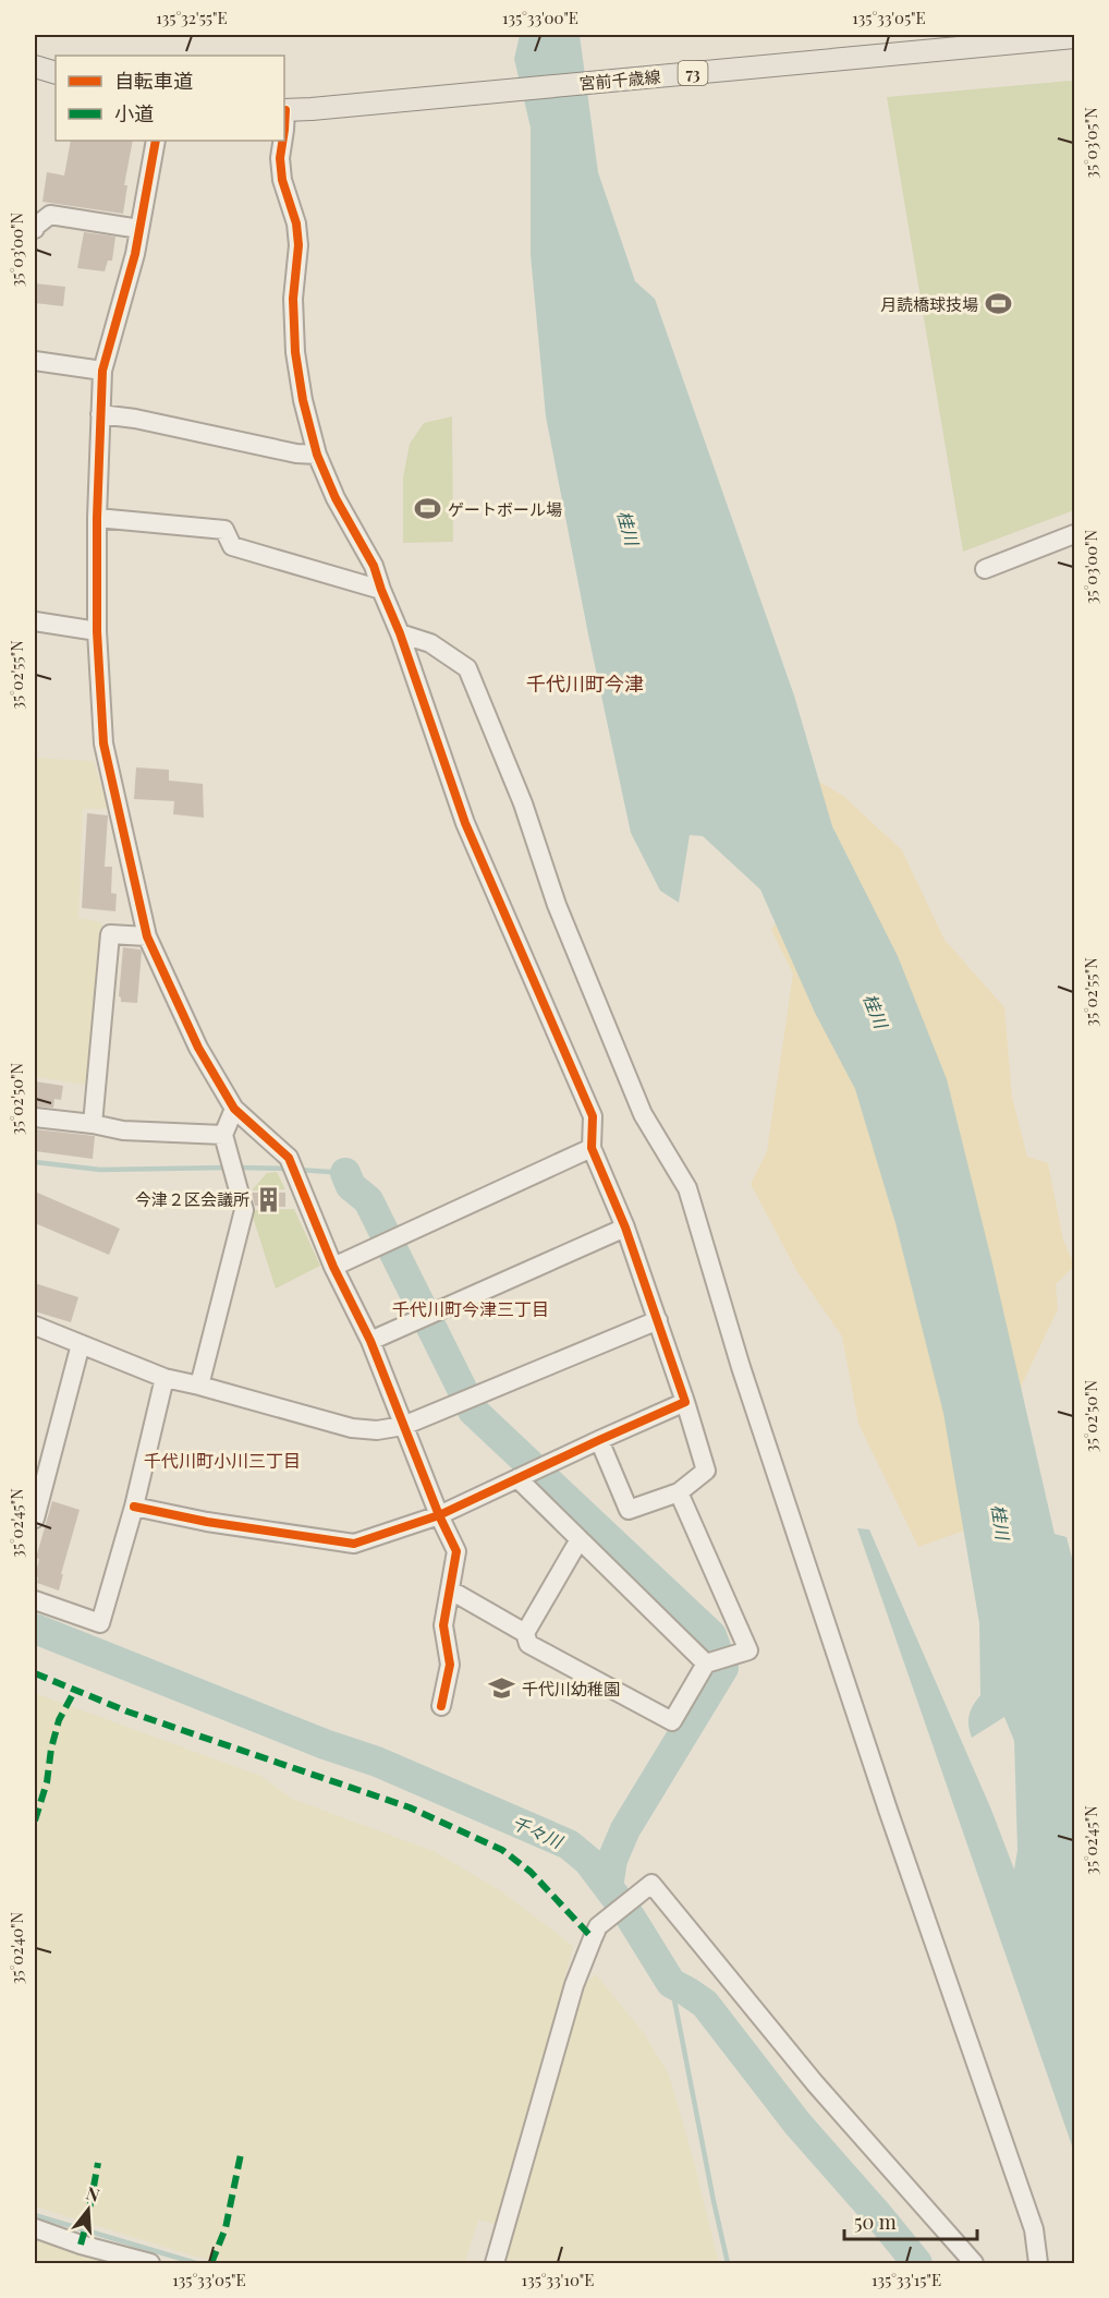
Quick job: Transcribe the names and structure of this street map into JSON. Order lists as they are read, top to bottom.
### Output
{
  "streets": {
    "main road": ["73", "宮前千歳線"]
  },
  "districts": ["千代川町今津", "千代川町今津三丁目", "千代川町小川三丁目"],
  "water": ["桂川", "千々川"],
  "places": {
    "sports": ["月読橋球技場", "ゲートボール場"],
    "building": ["今津２区会議所"],
    "school or university": ["千代川幼稚園"]
  },
  "legend": ["自転車道", "小道"],
  "scale_bar": "50 m",
  "north": "top",
  "coordinates": [
    "135°32'55\"E",
    "135°33'00\"E",
    "135°33'05\"E",
    "35°03'05\"N",
    "35°03'00\"N",
    "35°02'55\"N",
    "35°02'50\"N",
    "35°02'45\"N",
    "35°02'40\"N",
    "135°33'10\"E",
    "135°33'15\"E"
  ]
}
